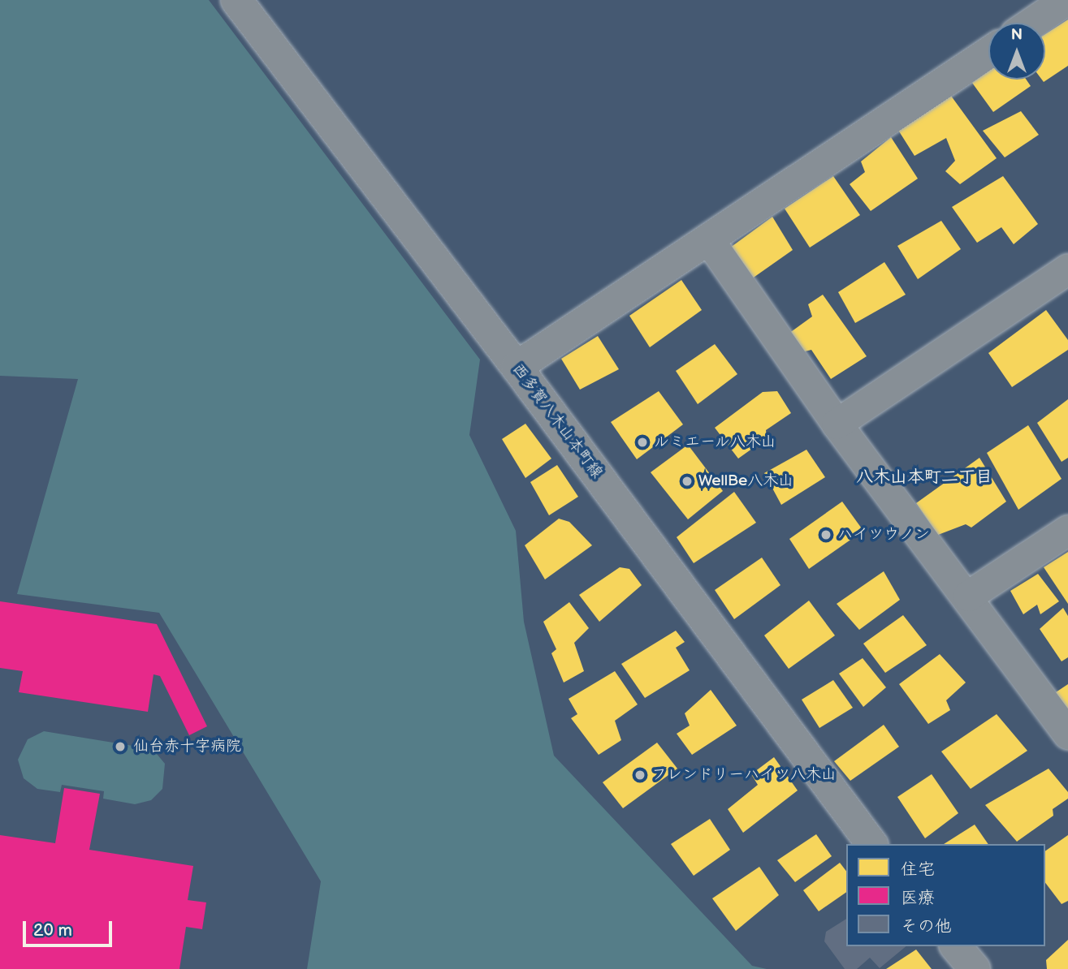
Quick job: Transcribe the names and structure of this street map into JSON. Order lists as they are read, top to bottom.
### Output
{
  "streets": {
    "street": ["西多賀八木山本町線"]
  },
  "districts": ["八木山本町二丁目"],
  "places": [
    "ルミエール八木山",
    "WellBe八木山",
    "ハイツウノン",
    "仙台赤十字病院",
    "フレンドリーハイツ八木山"
  ],
  "legend": ["住宅", "医療", "その他"],
  "scale_bar": "20 m",
  "north": "top"
}
